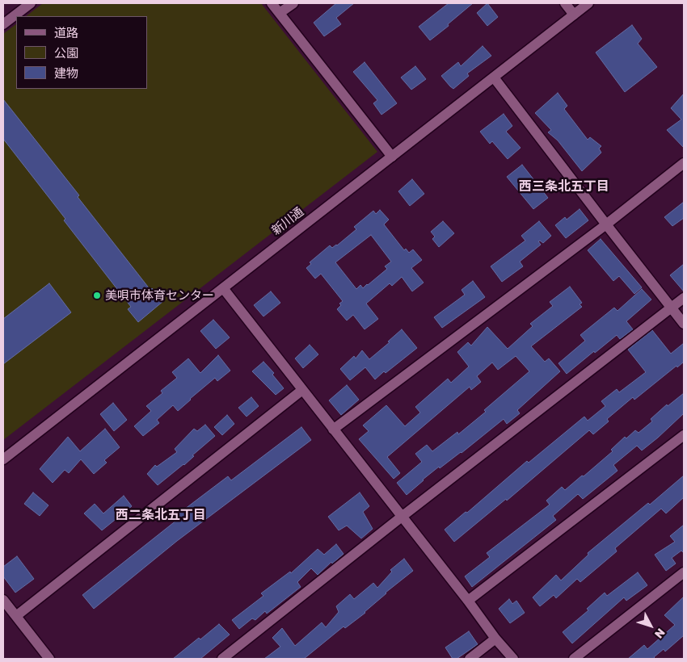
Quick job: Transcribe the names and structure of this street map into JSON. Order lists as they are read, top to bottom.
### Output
{
  "streets": {
    "street": ["新川通"]
  },
  "districts": ["西三条北五丁目", "西二条北五丁目"],
  "places": ["美唄市体育センター"],
  "legend": ["道路", "公園", "建物"],
  "north": "bottom right"
}
